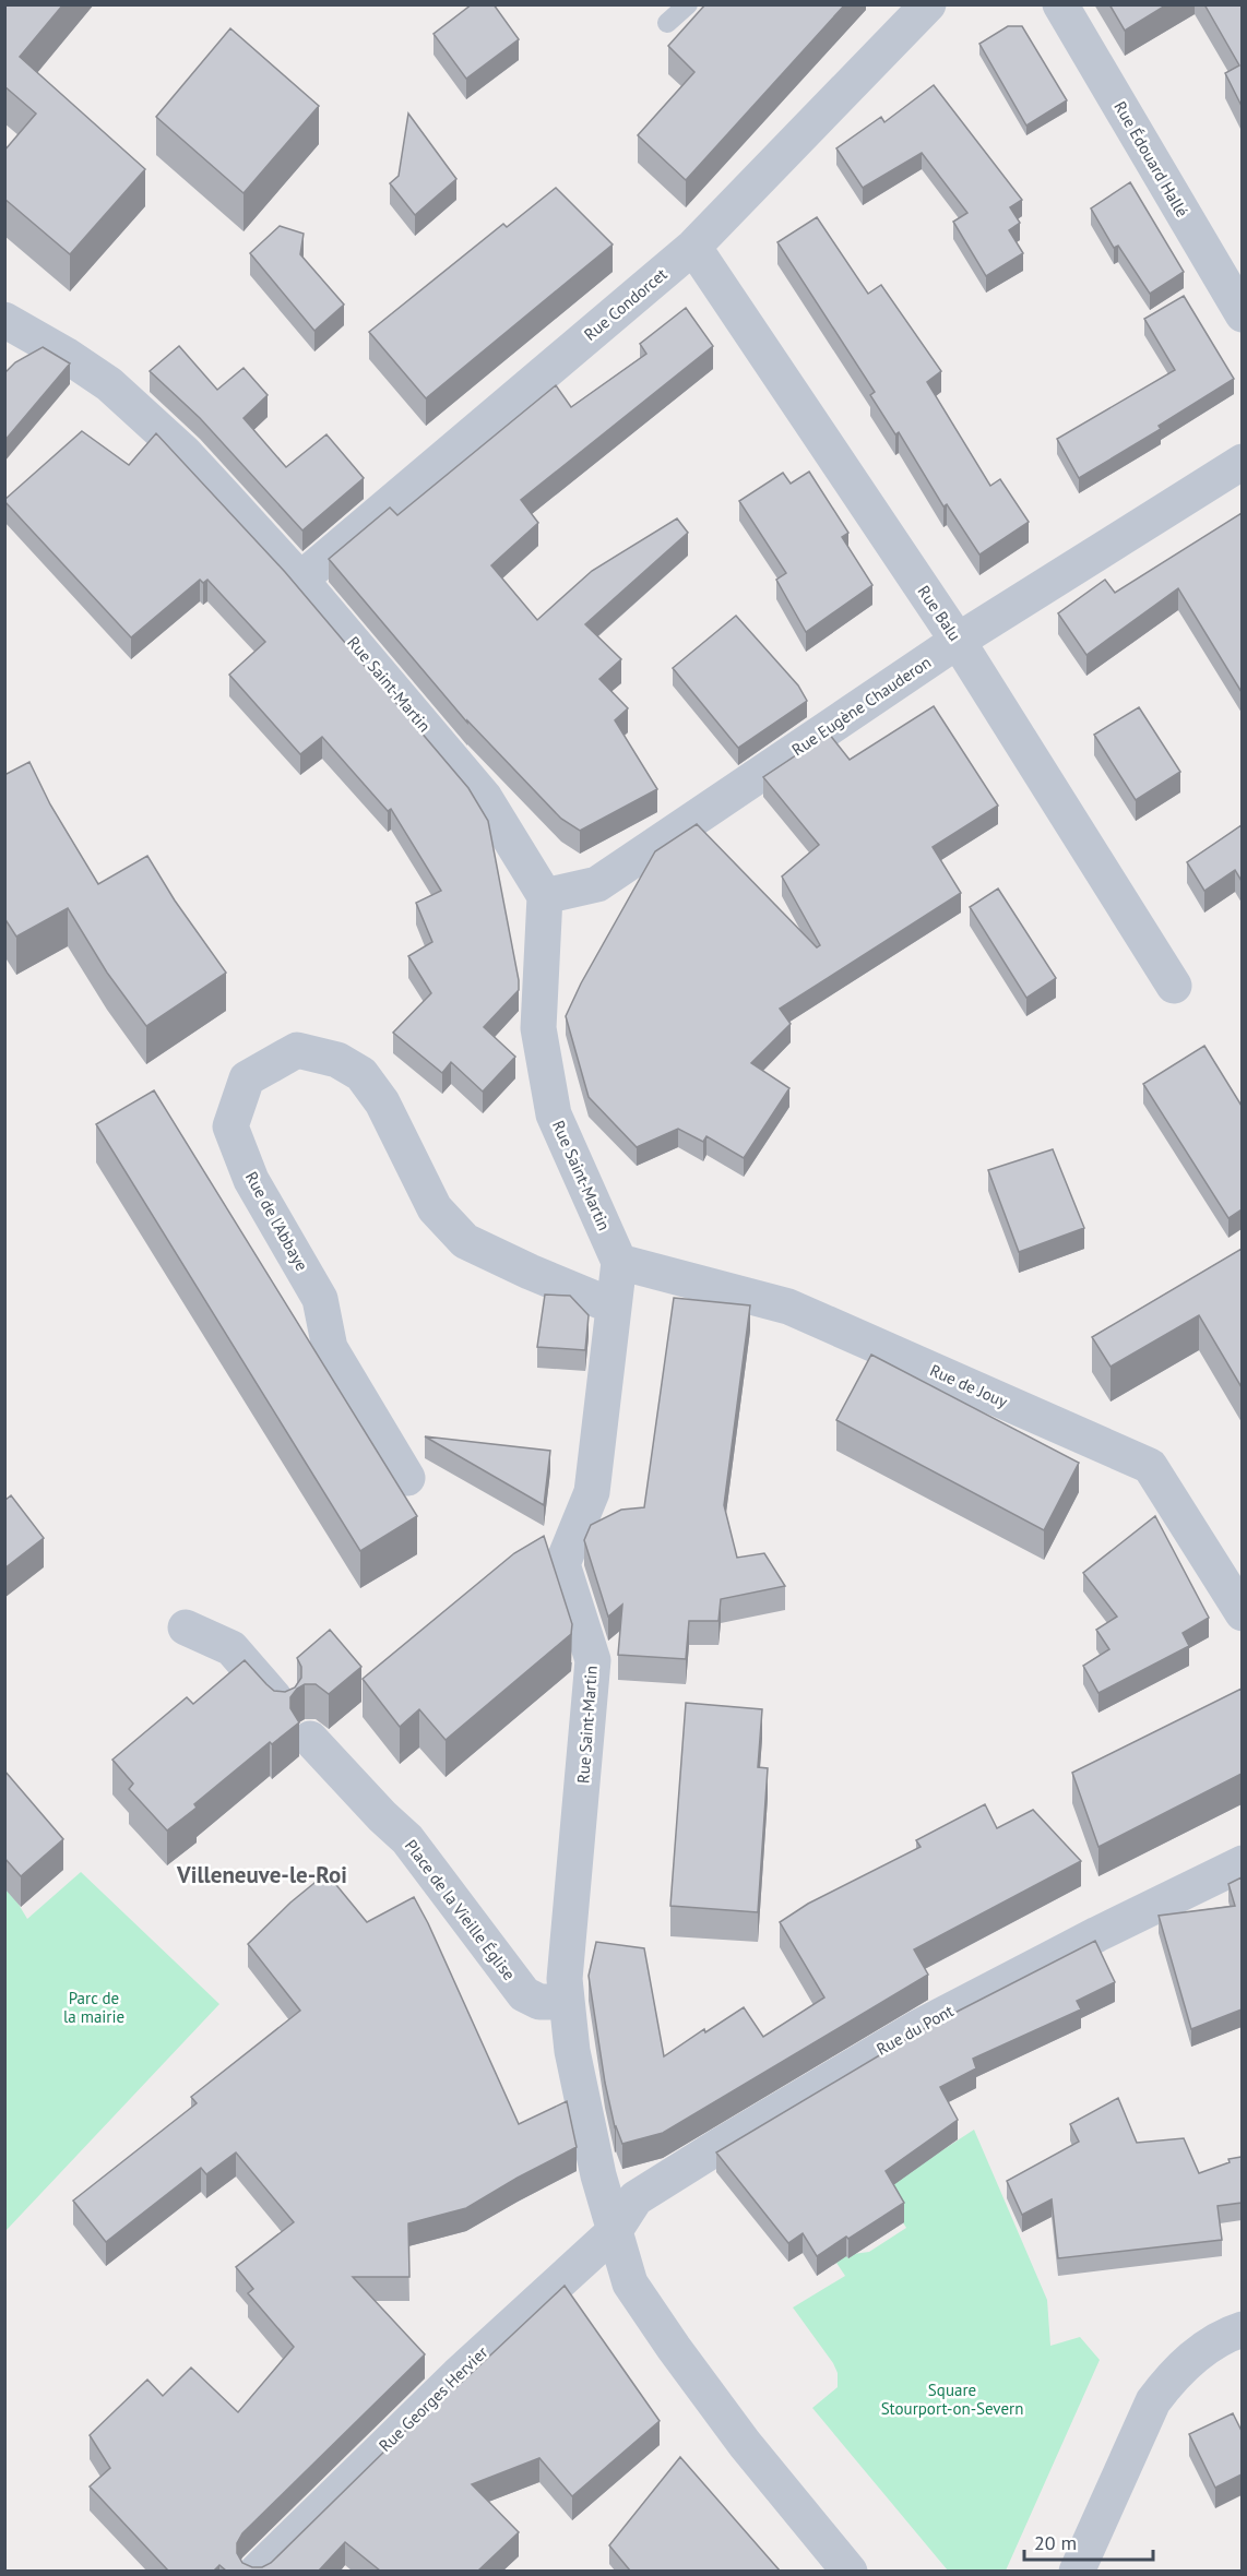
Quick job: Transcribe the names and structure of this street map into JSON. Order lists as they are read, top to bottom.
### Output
{
  "streets": {
    "street": [
      "Rue Édouard Hallé",
      "Rue Condorcet",
      "Rue Balu",
      "Rue Saint-Martin",
      "Rue Eugène Chauderon",
      "Rue de l'Abbaye",
      "Rue de Jouy",
      "Place de la Vieille Église",
      "Rue du Pont",
      "Rue Georges Hervier"
    ]
  },
  "crossings": [
    ["Rue Condorcet", "Rue Balu"],
    ["Rue Condorcet", "Rue Saint-Martin"],
    ["Rue Balu", "Rue Eugène Chauderon"],
    ["Rue Saint-Martin", "Rue Eugène Chauderon"],
    ["Rue Saint-Martin", "Rue de l'Abbaye"],
    ["Rue Saint-Martin", "Rue de Jouy"],
    ["Rue Saint-Martin", "Place de la Vieille Église"],
    ["Rue Saint-Martin", "Rue du Pont"],
    ["Rue Saint-Martin", "Rue Georges Hervier"],
    ["Rue du Pont", "Rue Georges Hervier"]
  ],
  "districts": ["Villeneuve-le-Roi"],
  "parks": ["Parc de la mairie", "Square Stourport-on-Severn"],
  "scale_bar": "20 m"
}
